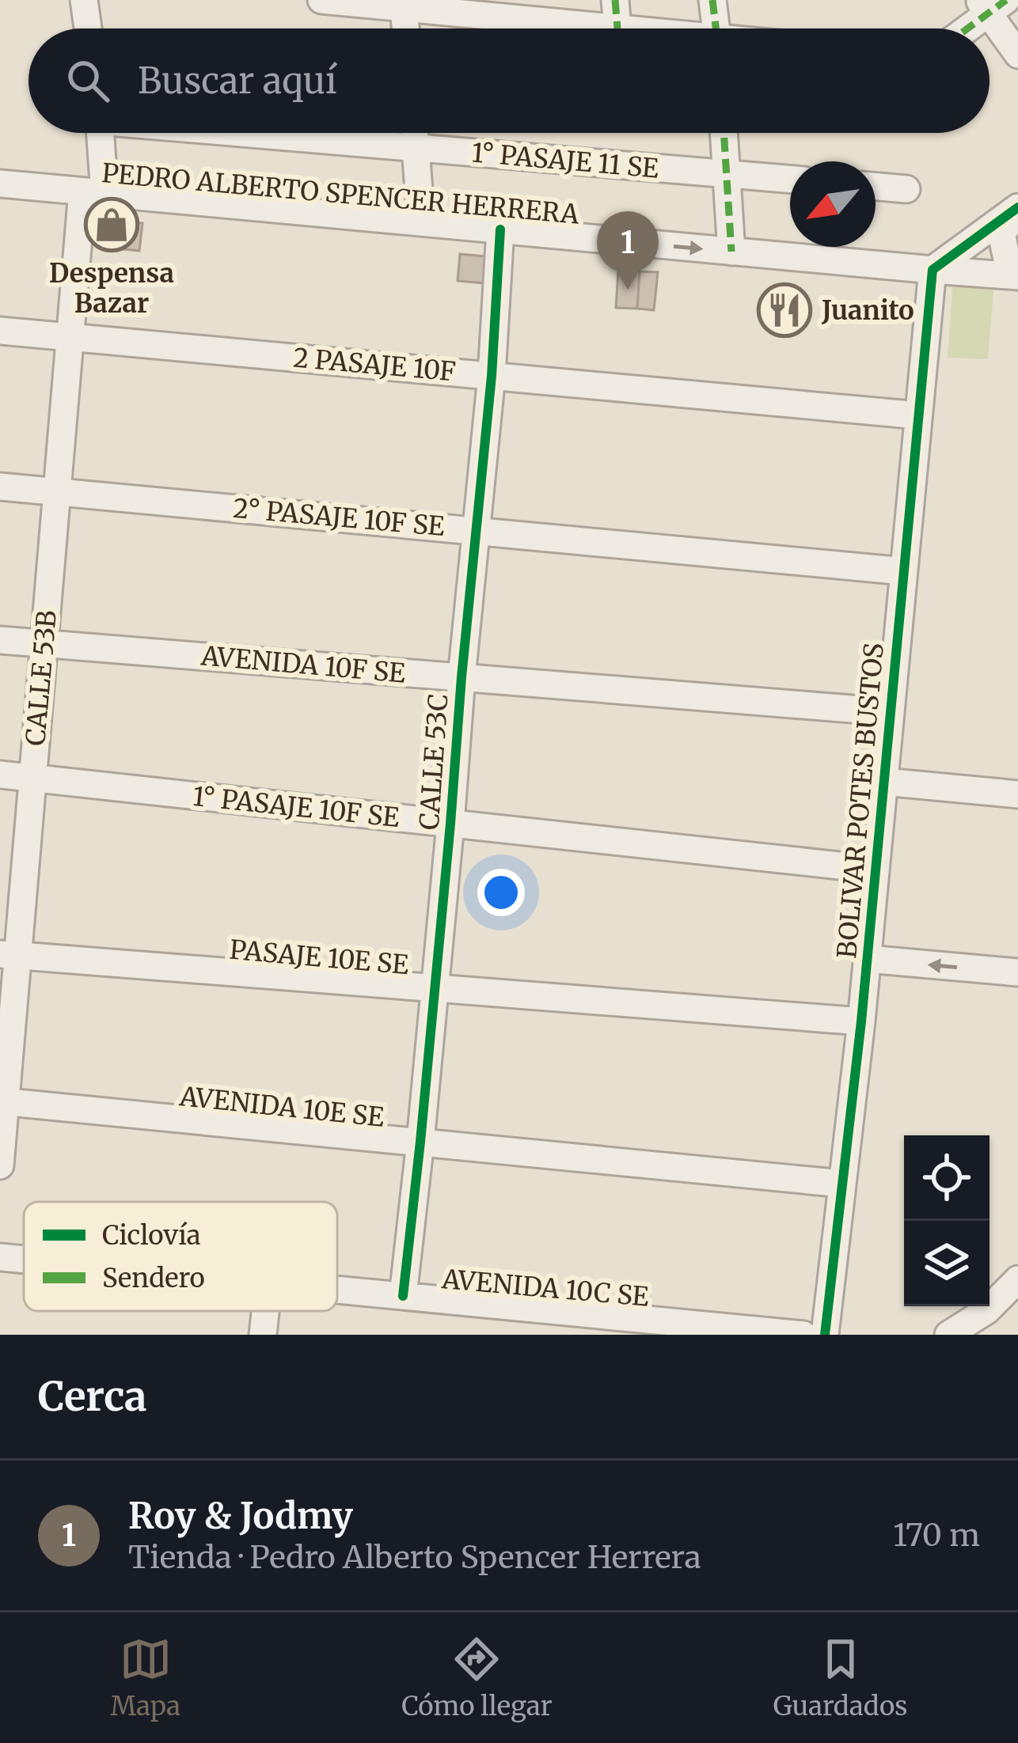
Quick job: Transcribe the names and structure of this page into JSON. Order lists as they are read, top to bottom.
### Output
{
  "streets": {
    "street": [
      "1° PASAJE 11 SE",
      "PEDRO ALBERTO SPENCER HERRERA",
      "2 PASAJE 10F",
      "2° PASAJE 10F SE",
      "AVENIDA 10F SE",
      "CALLE 53B",
      "CALLE 53C",
      "BOLIVAR POTES BUSTOS",
      "1° PASAJE 10F SE",
      "PASAJE 10E SE",
      "AVENIDA 10E SE",
      "AVENIDA 10C SE"
    ]
  },
  "crossings": [
    ["PEDRO ALBERTO SPENCER HERRERA", "CALLE 53B"],
    ["PEDRO ALBERTO SPENCER HERRERA", "CALLE 53C"],
    ["PEDRO ALBERTO SPENCER HERRERA", "BOLIVAR POTES BUSTOS"],
    ["2 PASAJE 10F", "CALLE 53B"],
    ["2 PASAJE 10F", "CALLE 53C"],
    ["2 PASAJE 10F", "BOLIVAR POTES BUSTOS"],
    ["2° PASAJE 10F SE", "CALLE 53B"],
    ["2° PASAJE 10F SE", "CALLE 53C"],
    ["2° PASAJE 10F SE", "BOLIVAR POTES BUSTOS"],
    ["AVENIDA 10F SE", "CALLE 53B"],
    ["AVENIDA 10F SE", "CALLE 53C"],
    ["AVENIDA 10F SE", "BOLIVAR POTES BUSTOS"],
    ["CALLE 53B", "1° PASAJE 10F SE"],
    ["CALLE 53B", "PASAJE 10E SE"],
    ["CALLE 53B", "AVENIDA 10E SE"],
    ["CALLE 53C", "1° PASAJE 10F SE"],
    ["CALLE 53C", "PASAJE 10E SE"],
    ["CALLE 53C", "AVENIDA 10E SE"],
    ["CALLE 53C", "AVENIDA 10C SE"],
    ["BOLIVAR POTES BUSTOS", "1° PASAJE 10F SE"],
    ["BOLIVAR POTES BUSTOS", "PASAJE 10E SE"],
    ["BOLIVAR POTES BUSTOS", "AVENIDA 10E SE"]
  ],
  "places": {
    "shop": ["Despensa Bazar"],
    "restaurant": ["Juanito"]
  },
  "legend": ["Ciclovía", "Sendero"],
  "north": "bottom left",
  "page": {
    "search": "Buscar aquí",
    "pins": "1",
    "heading": "Cerca",
    "list": [
      {
        "mark": "1",
        "name": "Roy & Jodmy",
        "note": "Tienda · Pedro Alberto Spencer Herrera",
        "value": "170 m"
      }
    ],
    "nav": ["Mapa", "Cómo llegar", "Guardados"]
  }
}
